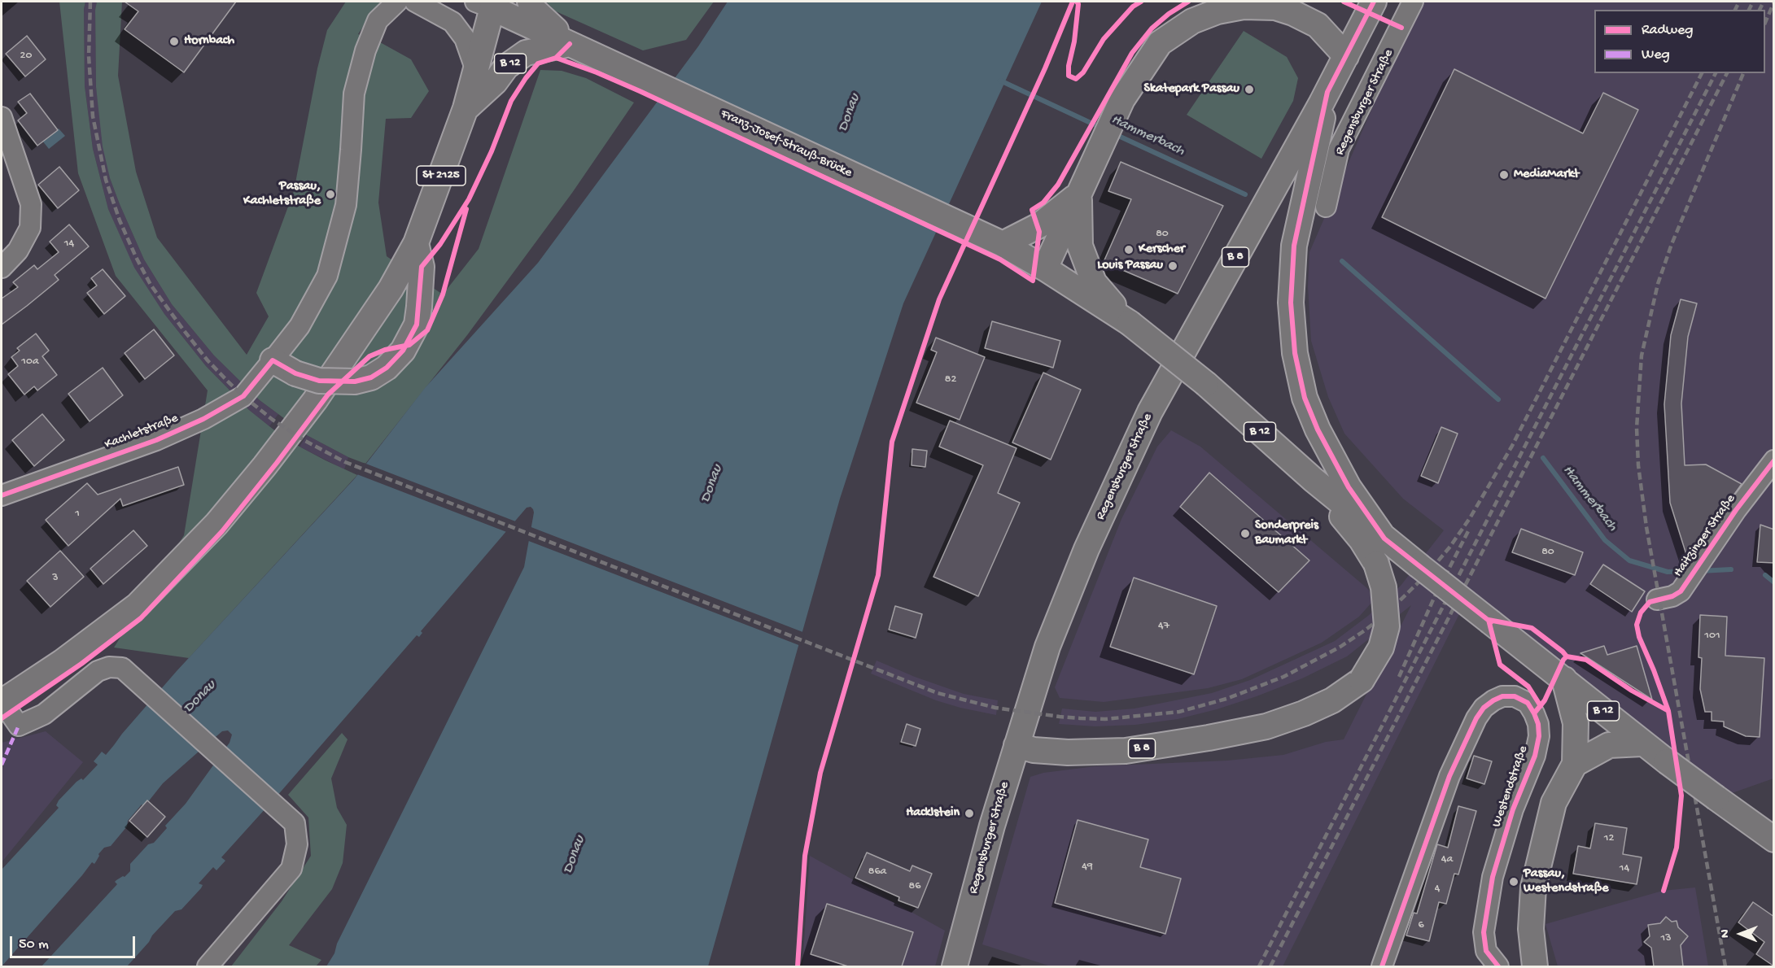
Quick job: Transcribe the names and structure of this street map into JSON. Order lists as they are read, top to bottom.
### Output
{
  "streets": {
    "main road": [
      "B 12",
      "Regensburger Straße",
      "Franz-Josef-Strauß-Brücke",
      "St 2125",
      "B 8"
    ],
    "street": ["Kachletstraße", "Haitzinger Straße", "Westendstraße"]
  },
  "crossings": [
    ["B 12", "Franz-Josef-Strauß-Brücke"],
    ["B 12", "St 2125"],
    ["B 12", "B 8"],
    ["Regensburger Straße", "B 8"],
    ["Franz-Josef-Strauß-Brücke", "St 2125"]
  ],
  "water": ["Donau", "Hammerbach"],
  "places": [
    "Hornbach",
    "Skatepark Passau",
    "MediaMarkt",
    "Passau, Kachletstraße",
    "Kerscher",
    "Louis Passau",
    "Sonderpreis Baumarkt",
    "Hacklstein",
    "Passau, Westendstraße"
  ],
  "house_numbers": [
    "20",
    "80",
    "14",
    "10a",
    "82",
    "1",
    "80",
    "3",
    "47",
    "101",
    "12",
    "4a",
    "49",
    "14",
    "86a",
    "86",
    "4",
    "6",
    "13"
  ],
  "legend": ["Radweg", "Weg"],
  "scale_bar": "50 m",
  "north": "left"
}
